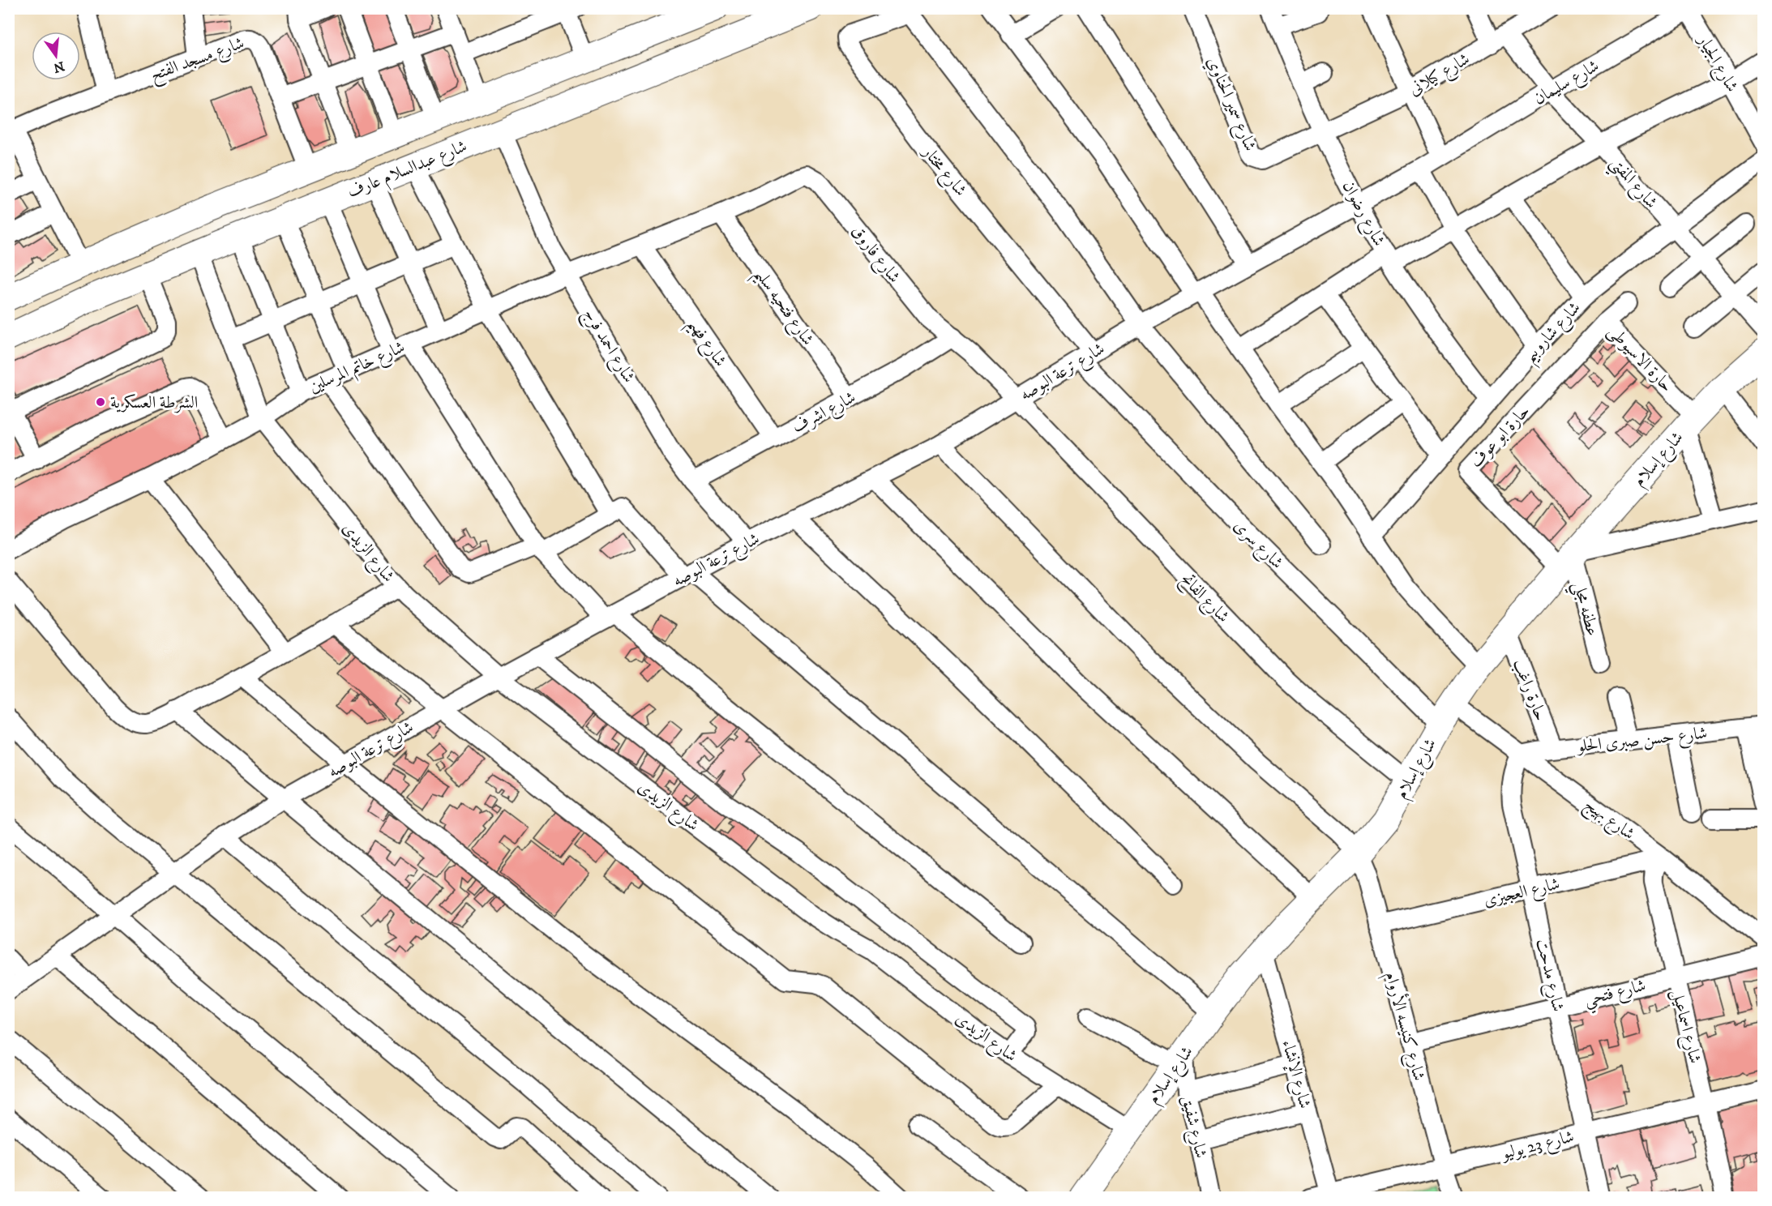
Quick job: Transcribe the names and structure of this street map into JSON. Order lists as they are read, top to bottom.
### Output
{
  "streets": {
    "main road": ["شارع عبدالسلام عارف", "شارع إسلام"],
    "street": [
      "شارع مسجد الفتح",
      "شارع الجيار",
      "شارع كيلانى",
      "شارع سليمان",
      "شارع سمير الحناوي",
      "شارع مختار",
      "شارع المفتي",
      "شارع رضوان",
      "شارع فاروق",
      "شارع فتحيه سليم",
      "شارع شاروبيم",
      "شارع فهيم",
      "شارع احمد فرج",
      "حارة الاسيوطى",
      "شارع خاتم المرسلين",
      "شارع ترعة البوصه",
      "شارع اشرف",
      "حارة ابو عوف",
      "شارع سرى",
      "شارع الزيدى",
      "شارع الفاتح",
      "عطفه مجلي",
      "حارة راغب",
      "شارع حسن صبرى الحلو",
      "شارع بهيج",
      "شارع العجيزى",
      "شارع مدحت",
      "شارع فتحي",
      "شارع كنيسه الأروام",
      "شارع اسماعيل",
      "شارع الإنشاء",
      "شارع شفيق",
      "شارع 23 يوليو"
    ]
  },
  "crossings": [
    ["شارع مسجد الفتح", "شارع عبدالسلام عارف"],
    ["شارع الجيار", "شارع سليمان"],
    ["شارع كيلانى", "شارع سمير الحناوي"],
    ["شارع كيلانى", "شارع المفتي"],
    ["شارع كيلانى", "شارع رضوان"],
    ["شارع سليمان", "شارع المفتي"],
    ["شارع سليمان", "شارع ترعة البوصه"],
    ["شارع سمير الحناوي", "شارع رضوان"],
    ["شارع عبدالسلام عارف", "شارع احمد فرج"],
    ["شارع مختار", "شارع ترعة البوصه"],
    ["شارع مختار", "شارع سرى"],
    ["شارع المفتي", "شارع شاروبيم"],
    ["شارع رضوان", "شارع شاروبيم"],
    ["شارع رضوان", "شارع ترعة البوصه"],
    ["شارع فاروق", "شارع فتحيه سليم"],
    ["شارع فاروق", "شارع خاتم المرسلين"],
    ["شارع فاروق", "شارع ترعة البوصه"],
    ["شارع فاروق", "شارع اشرف"],
    ["شارع فاروق", "شارع الفاتح"],
    ["شارع فتحيه سليم", "شارع خاتم المرسلين"],
    ["شارع فتحيه سليم", "شارع اشرف"],
    ["شارع فهيم", "شارع خاتم المرسلين"],
    ["شارع فهيم", "شارع اشرف"],
    ["شارع احمد فرج", "شارع خاتم المرسلين"],
    ["شارع احمد فرج", "شارع ترعة البوصه"],
    ["شارع احمد فرج", "شارع اشرف"],
    ["حارة الاسيوطى", "حارة ابو عوف"],
    ["حارة الاسيوطى", "شارع إسلام"],
    ["شارع خاتم المرسلين", "شارع الزيدى"],
    ["شارع ترعة البوصه", "شارع سرى"],
    ["شارع ترعة البوصه", "شارع الزيدى"],
    ["شارع ترعة البوصه", "شارع الفاتح"],
    ["شارع ترعة البوصه", "شارع كنيسه الأروام"],
    ["حارة ابو عوف", "شارع إسلام"],
    ["حارة ابو عوف", "عطفه مجلي"],
    ["شارع إسلام", "شارع سرى"],
    ["شارع إسلام", "شارع الزيدى"],
    ["شارع إسلام", "شارع الفاتح"],
    ["شارع إسلام", "عطفه مجلي"],
    ["شارع إسلام", "حارة راغب"],
    ["شارع إسلام", "شارع بهيج"],
    ["شارع إسلام", "شارع كنيسه الأروام"],
    ["شارع إسلام", "شارع الإنشاء"],
    ["شارع إسلام", "شارع شفيق"],
    ["شارع سرى", "شارع بهيج"],
    ["حارة راغب", "شارع حسن صبرى الحلو"],
    ["شارع حسن صبرى الحلو", "شارع بهيج"],
    ["شارع حسن صبرى الحلو", "شارع مدحت"],
    ["شارع بهيج", "شارع العجيزى"],
    ["شارع بهيج", "شارع مدحت"],
    ["شارع بهيج", "شارع اسماعيل"],
    ["شارع العجيزى", "شارع مدحت"],
    ["شارع العجيزى", "شارع كنيسه الأروام"],
    ["شارع العجيزى", "شارع اسماعيل"],
    ["شارع مدحت", "شارع فتحي"],
    ["شارع مدحت", "شارع 23 يوليو"],
    ["شارع فتحي", "شارع كنيسه الأروام"],
    ["شارع فتحي", "شارع اسماعيل"],
    ["شارع كنيسه الأروام", "شارع 23 يوليو"],
    ["شارع اسماعيل", "شارع 23 يوليو"],
    ["شارع الإنشاء", "شارع 23 يوليو"]
  ],
  "places": ["الشرطة العسكرية"],
  "north": "bottom"
}
